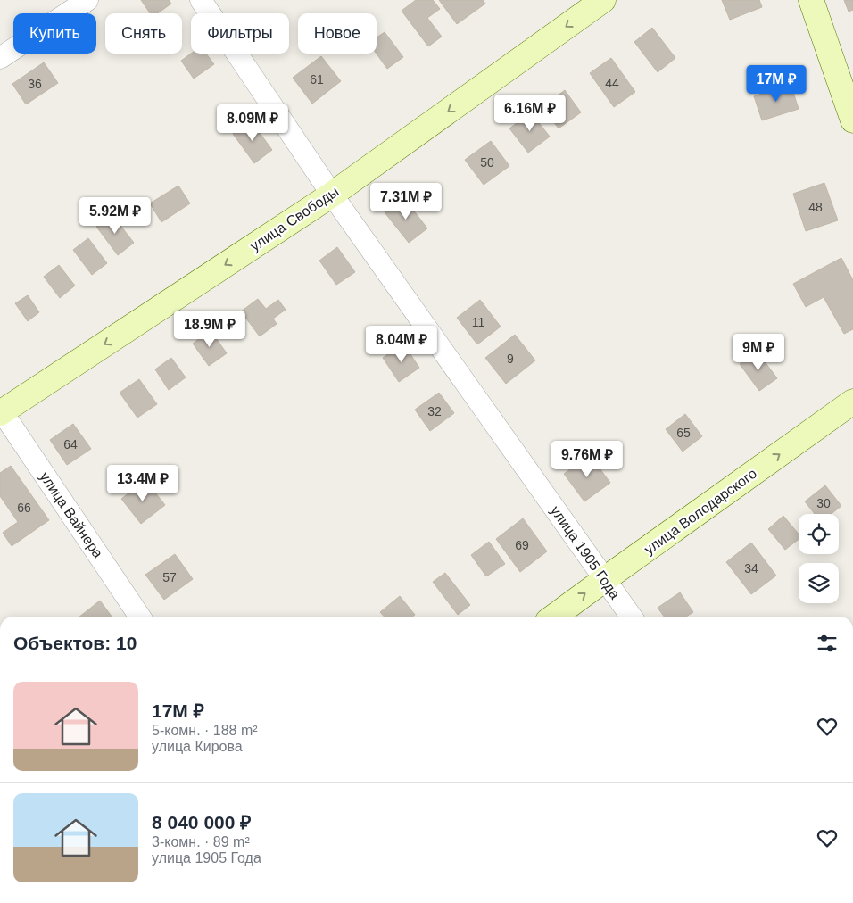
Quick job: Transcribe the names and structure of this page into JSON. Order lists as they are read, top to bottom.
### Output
{
  "streets": {
    "main road": ["улица Свободы", "улица Володарского"],
    "street": ["улица Вайнера", "улица 1905 Года"]
  },
  "crossings": [
    ["улица Свободы", "улица Вайнера"],
    ["улица Свободы", "улица 1905 Года"],
    ["улица Володарского", "улица 1905 Года"]
  ],
  "one_way": ["улица Свободы", "улица Володарского"],
  "house_numbers": [
    "61",
    "44",
    "36",
    "50",
    "48",
    "11",
    "9",
    "32",
    "65",
    "64",
    "30",
    "66",
    "69",
    "34",
    "57"
  ],
  "page": {
    "chip": [
      "Купить",
      "Снять",
      "Фильтры",
      "Новое"
    ],
    "price": [
      "17M ₽",
      "6.16M ₽",
      "8.09M ₽",
      "7.31M ₽",
      "5.92M ₽",
      "18.9M ₽",
      "8.04M ₽",
      "9M ₽",
      "9.76M ₽",
      "13.4M ₽"
    ],
    "heading": "Объектов: 10",
    "list": [
      {
        "name": "17M ₽",
        "note": "5-комн. · 188 m² · улица Кирова"
      },
      {
        "name": "8 040 000 ₽",
        "note": "3-комн. · 89 m² · улица 1905 Года"
      }
    ]
  }
}
